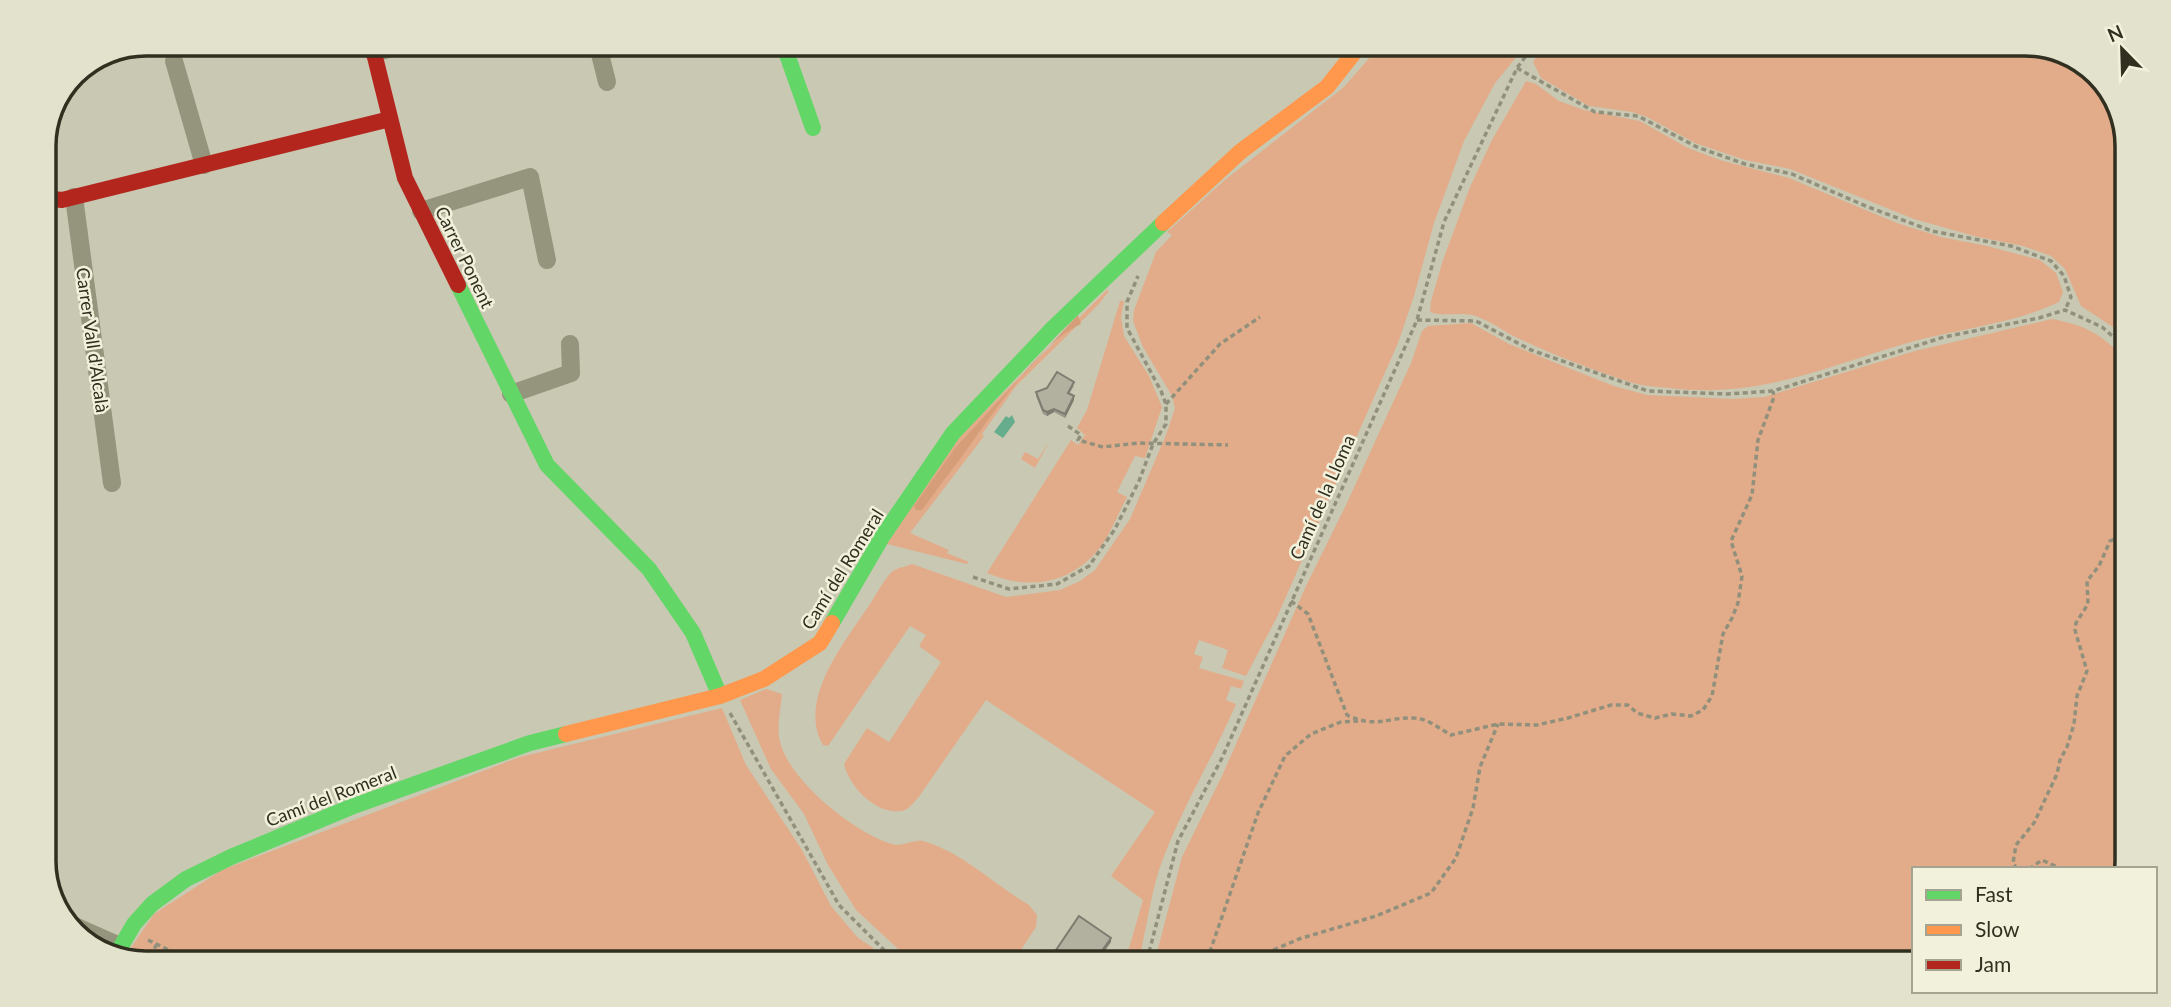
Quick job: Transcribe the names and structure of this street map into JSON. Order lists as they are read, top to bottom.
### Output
{
  "streets": {
    "street": ["Carrer Ponent", "Carrer Vall d'Alcalà", "Camí del Romeral"],
    "path": ["Camí de la Lloma"]
  },
  "crossings": [
    ["Carrer Ponent", "Camí del Romeral"]
  ],
  "legend": ["Fast", "Slow", "Jam"],
  "north": "top left"
}
